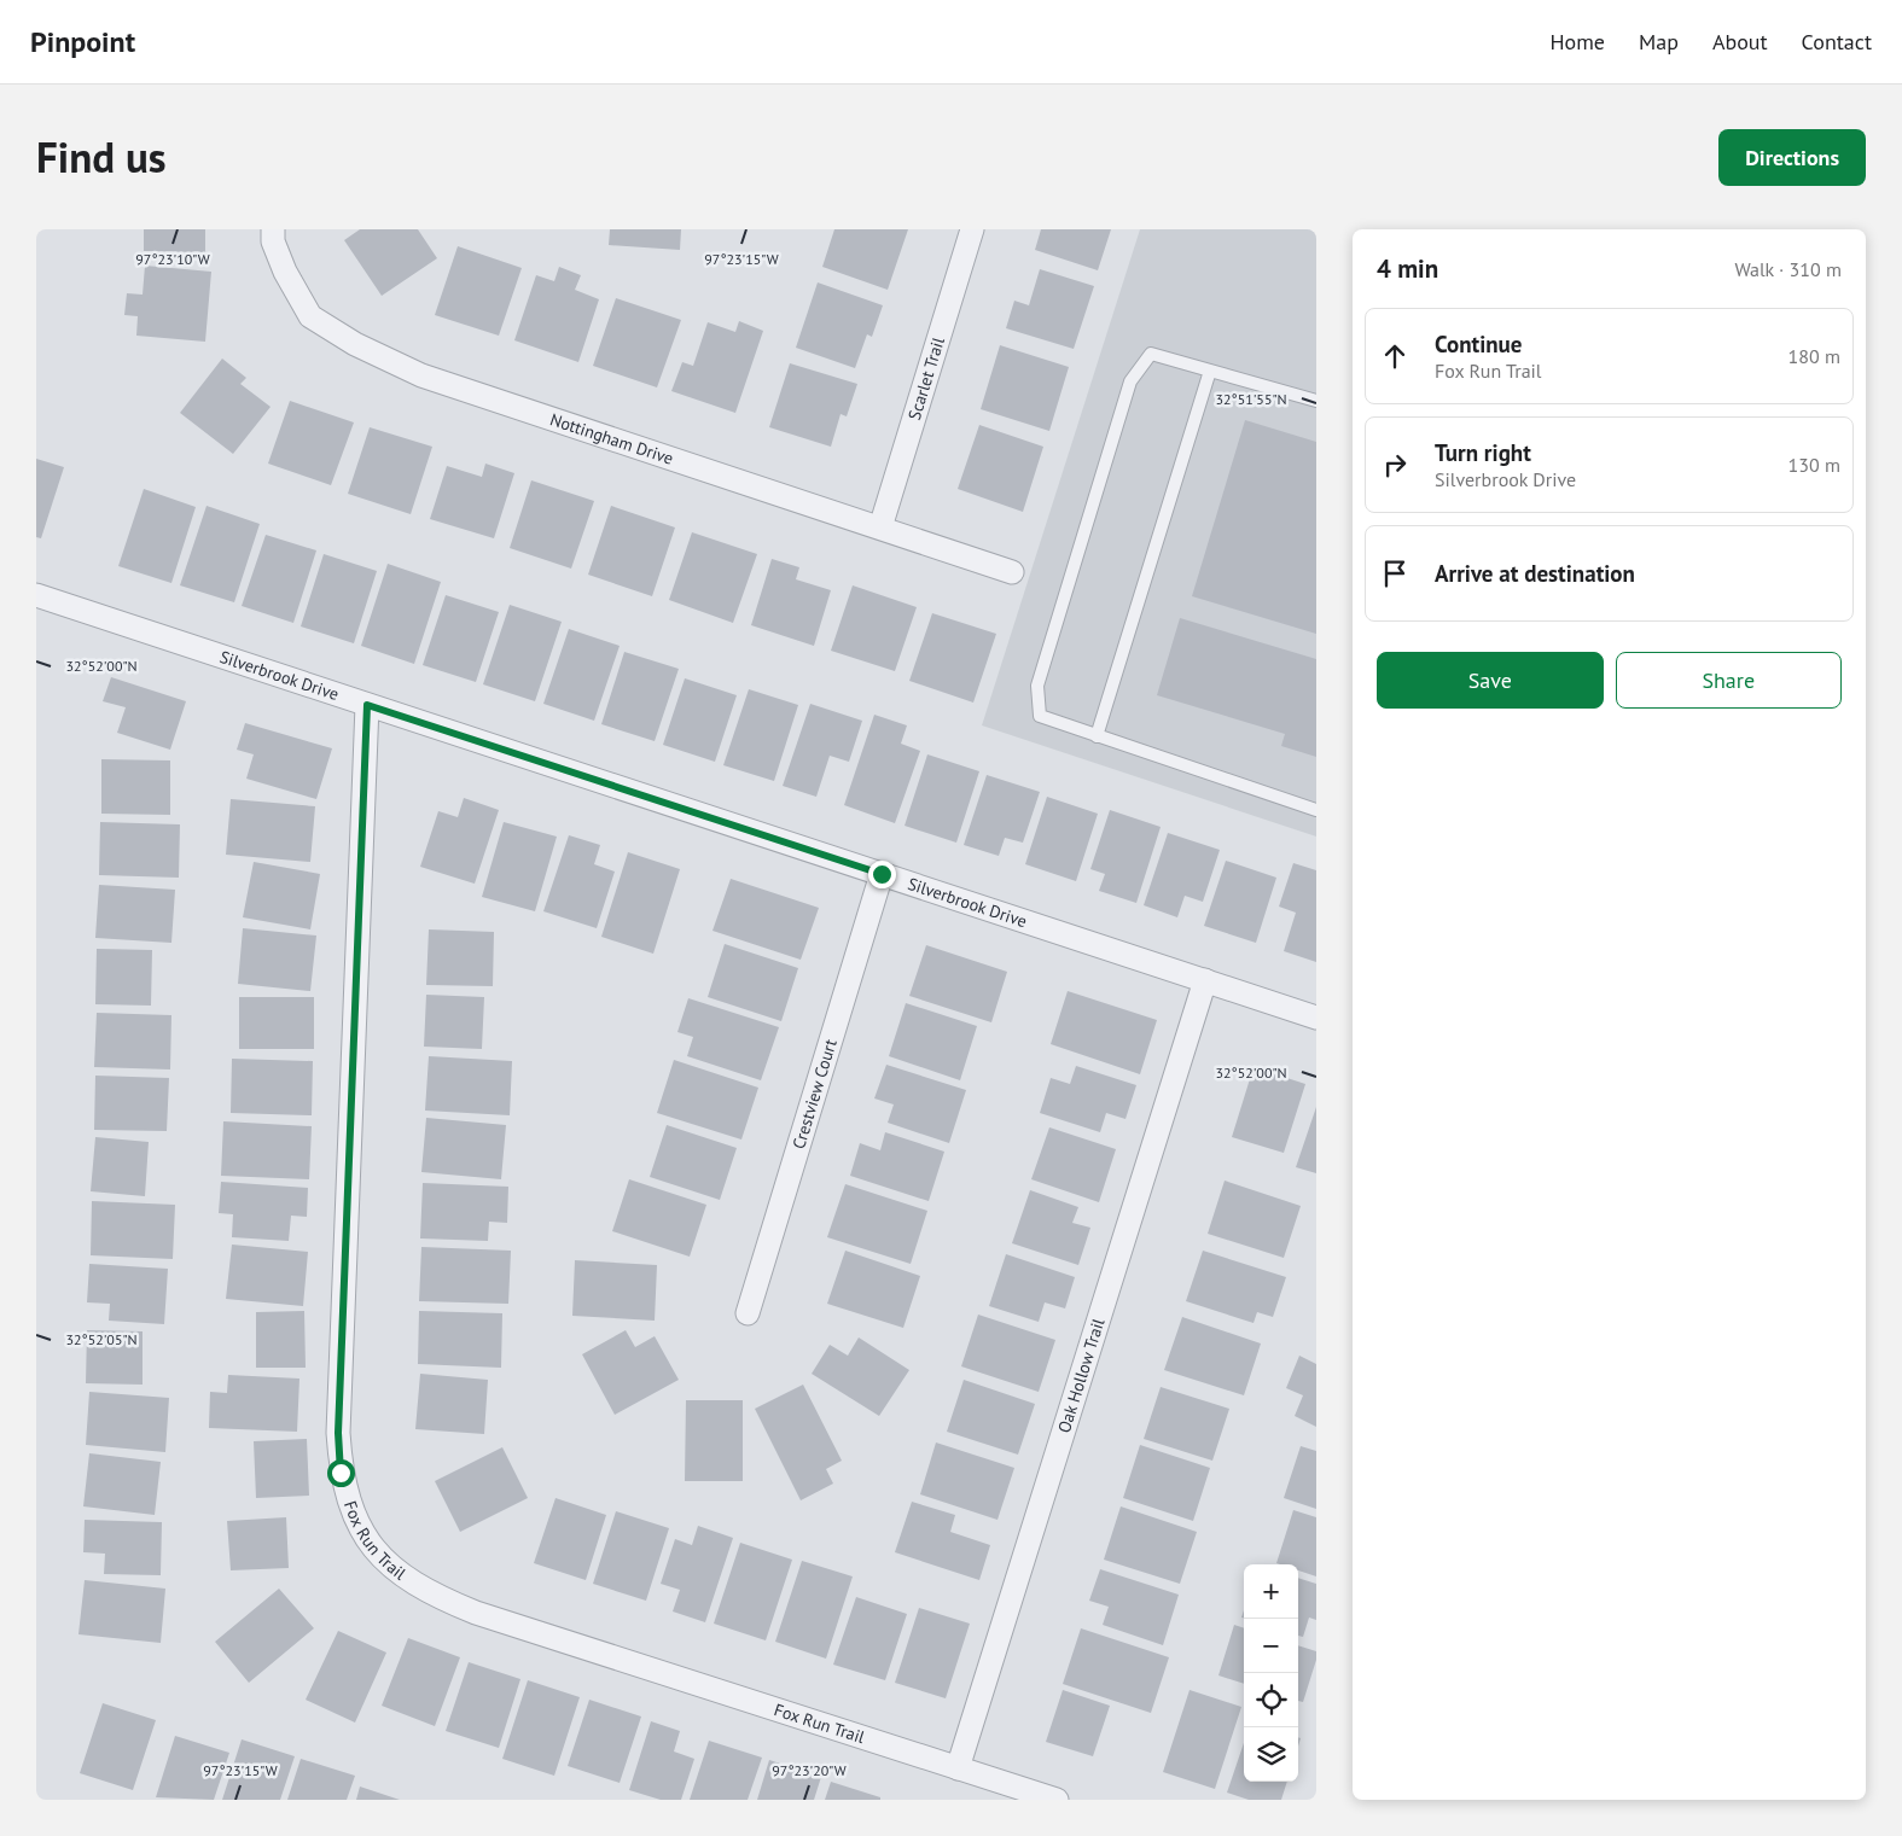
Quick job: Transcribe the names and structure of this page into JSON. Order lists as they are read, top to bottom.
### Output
{
  "streets": {
    "street": [
      "Scarlet Trail",
      "Nottingham Drive",
      "Silverbrook Drive",
      "Crestview Court",
      "Oak Hollow Trail",
      "Fox Run Trail"
    ]
  },
  "crossings": [
    ["Scarlet Trail", "Nottingham Drive"],
    ["Silverbrook Drive", "Crestview Court"],
    ["Silverbrook Drive", "Oak Hollow Trail"],
    ["Silverbrook Drive", "Fox Run Trail"],
    ["Oak Hollow Trail", "Fox Run Trail"]
  ],
  "page": {
    "header": "Pinpoint",
    "nav": [
      "Home",
      "Map",
      "About",
      "Contact"
    ],
    "title": "Find us",
    "buttons": [
      "Directions",
      ["Save", "Share"]
    ],
    "heading": ["4 min", "Walk · 310 m"],
    "list": [
      ["Continue", "Fox Run Trail", "180 m"],
      ["Turn right", "Silverbrook Drive", "130 m"],
      "Arrive at destination"
    ],
    "map_buttons": ["+", "−"]
  },
  "coordinates": [
    "97°23'10\"W",
    "97°23'15\"W",
    "32°51'55\"N",
    "32°52'00\"N",
    "32°52'05\"N",
    "97°23'20\"W"
  ]
}
